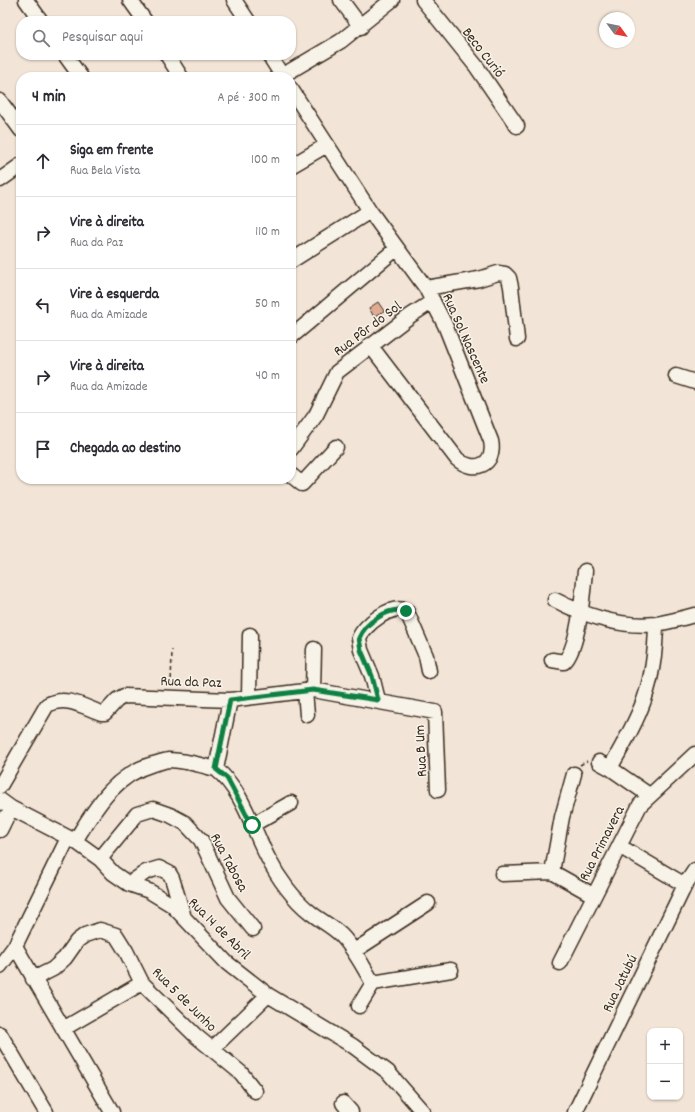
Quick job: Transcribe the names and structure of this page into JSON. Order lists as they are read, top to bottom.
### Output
{
  "streets": {
    "street": [
      "Beco Curió",
      "Rua Pôr do Sol",
      "Rua Sol Nascente",
      "Rua da Paz",
      "Rua B Um",
      "Rua Primavera",
      "Rua Tabosa",
      "Rua 14 de Abril",
      "Rua Jatubú",
      "Rua 5 de Junho"
    ]
  },
  "crossings": [
    ["Rua Pôr do Sol", "Rua Sol Nascente"],
    ["Rua da Paz", "Rua B Um"],
    ["Rua Tabosa", "Rua 14 de Abril"]
  ],
  "north": "bottom right",
  "page": {
    "search": "Pesquisar aqui",
    "heading": ["4 min", "A pé · 300 m"],
    "list": [
      ["Siga em frente", "Rua Bela Vista", "100 m"],
      ["Vire à direita", "Rua da Paz", "110 m"],
      ["Vire à esquerda", "Rua da Amizade", "50 m"],
      ["Vire à direita", "Rua da Amizade", "40 m"],
      "Chegada ao destino"
    ],
    "map_buttons": ["+", "−"]
  }
}
